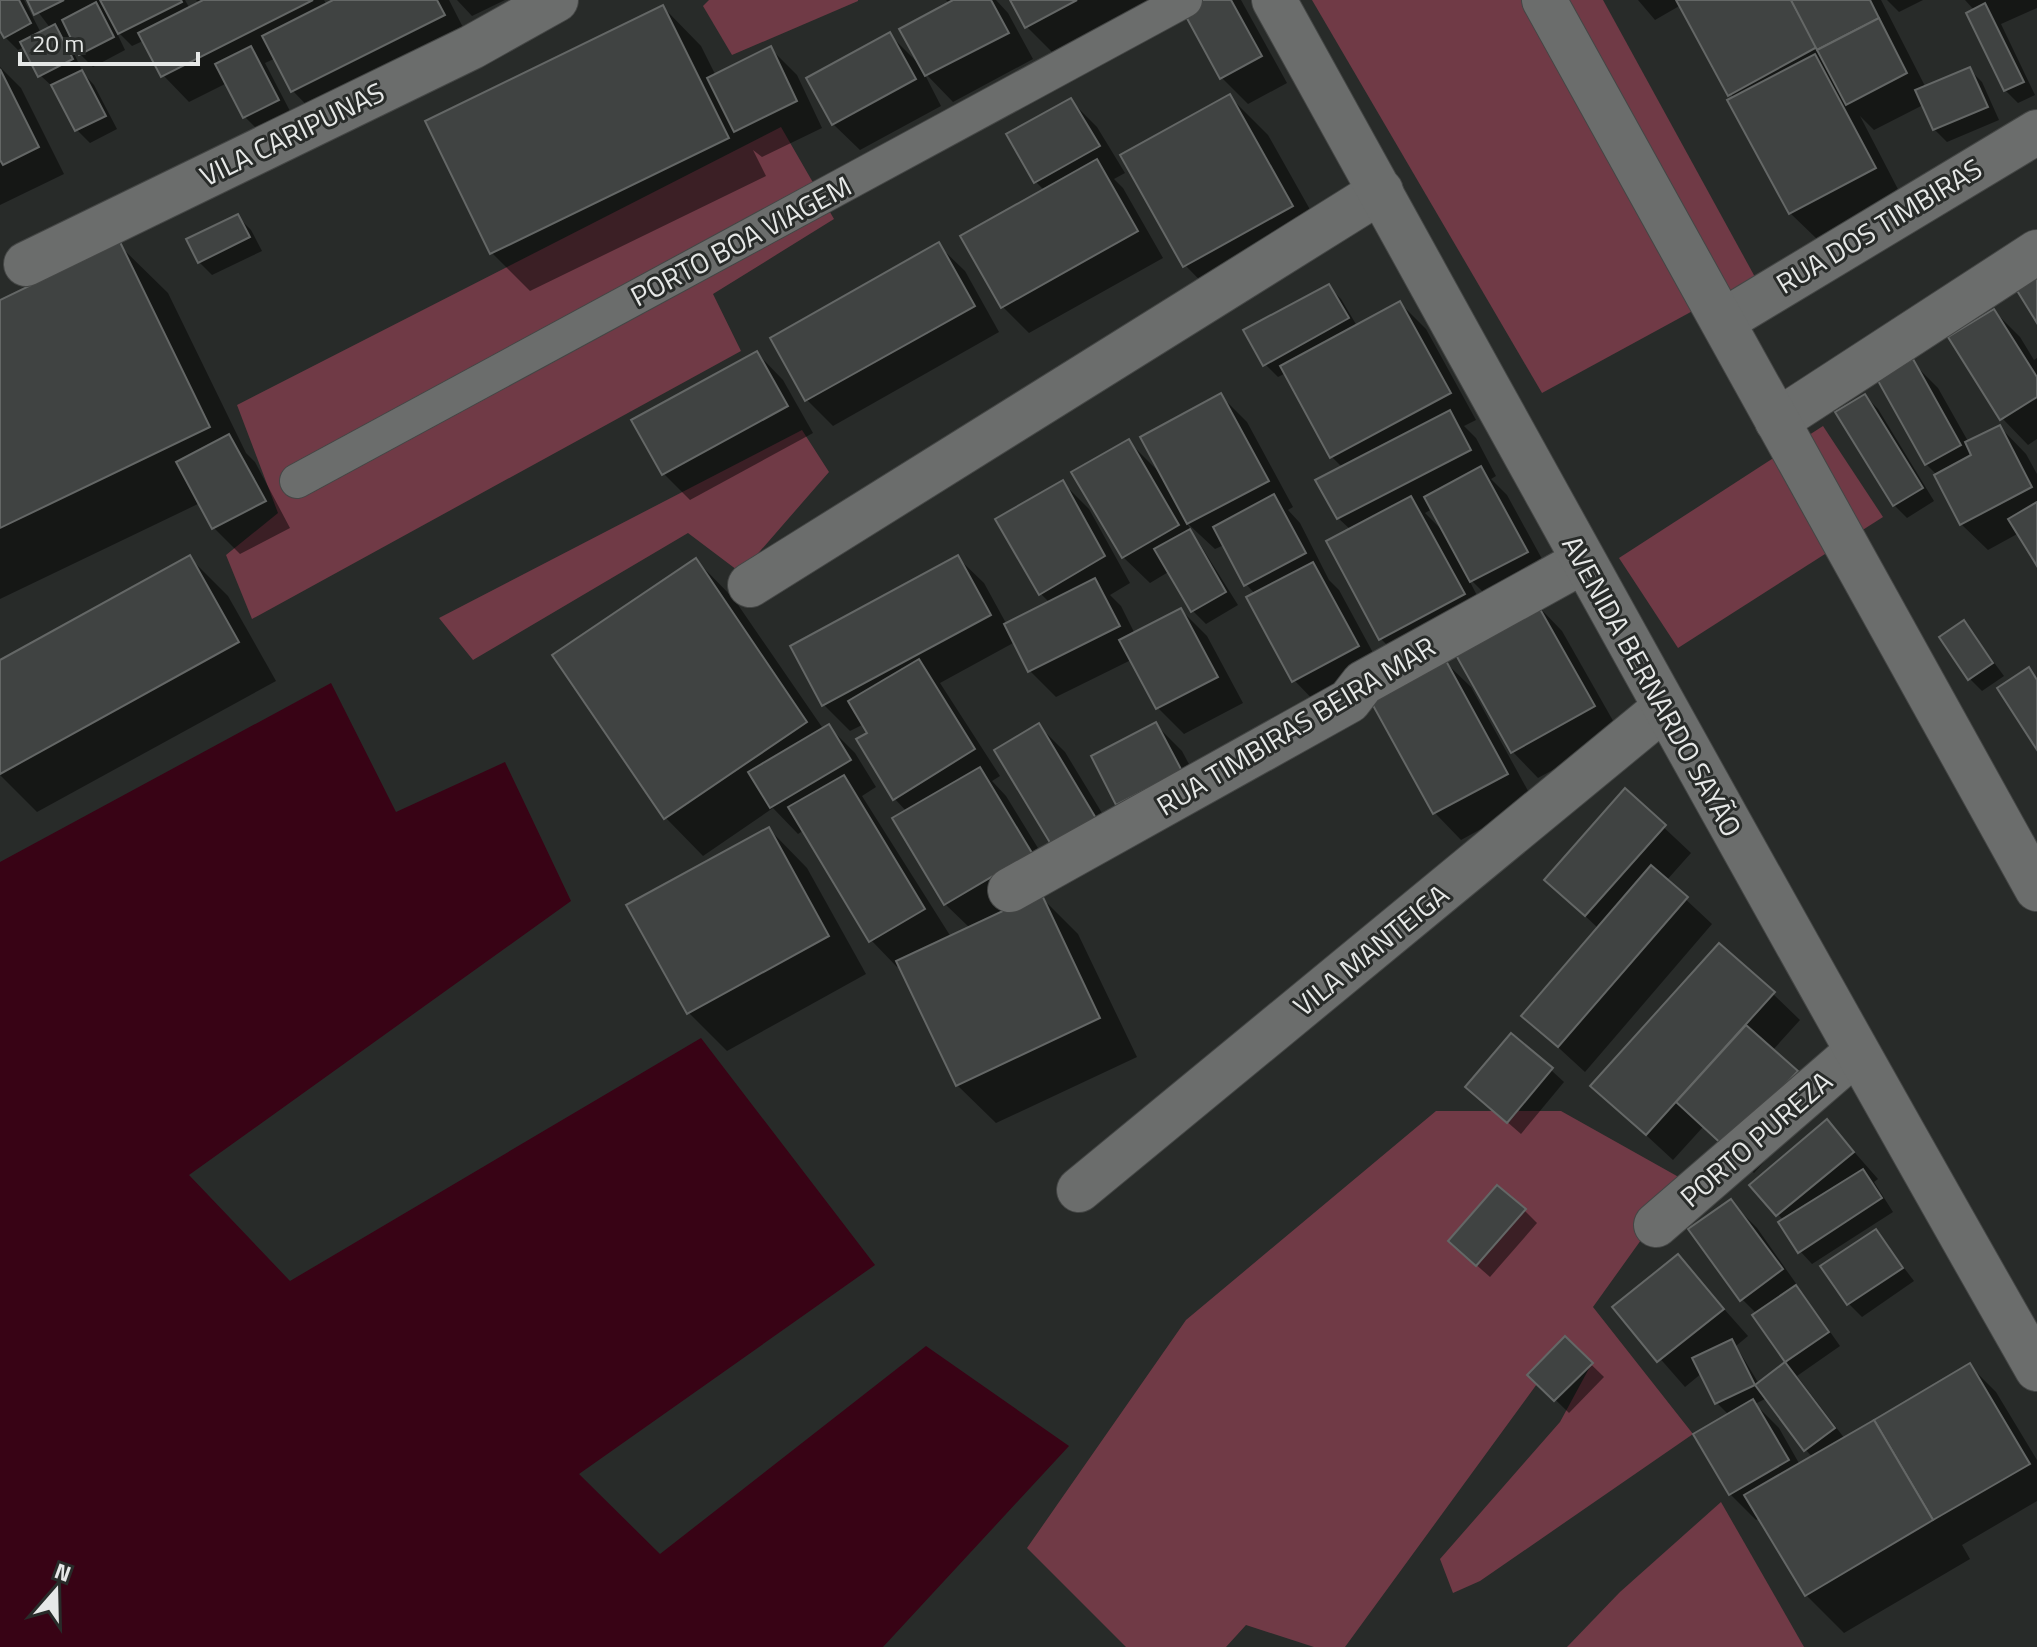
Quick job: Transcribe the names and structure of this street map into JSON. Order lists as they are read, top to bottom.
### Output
{
  "streets": {
    "street": [
      "VILA CARIPUNAS",
      "RUA DOS TIMBIRAS",
      "AVENIDA BERNARDO SAYÃO",
      "RUA TIMBIRAS BEIRA MAR",
      "VILA MANTEIGA",
      "PORTO PUREZA"
    ],
    "lane": ["PORTO BOA VIAGEM"]
  },
  "crossings": [
    ["AVENIDA BERNARDO SAYÃO", "RUA TIMBIRAS BEIRA MAR"],
    ["AVENIDA BERNARDO SAYÃO", "VILA MANTEIGA"],
    ["AVENIDA BERNARDO SAYÃO", "PORTO PUREZA"]
  ],
  "scale_bar": "20 m",
  "north": "top"
}
